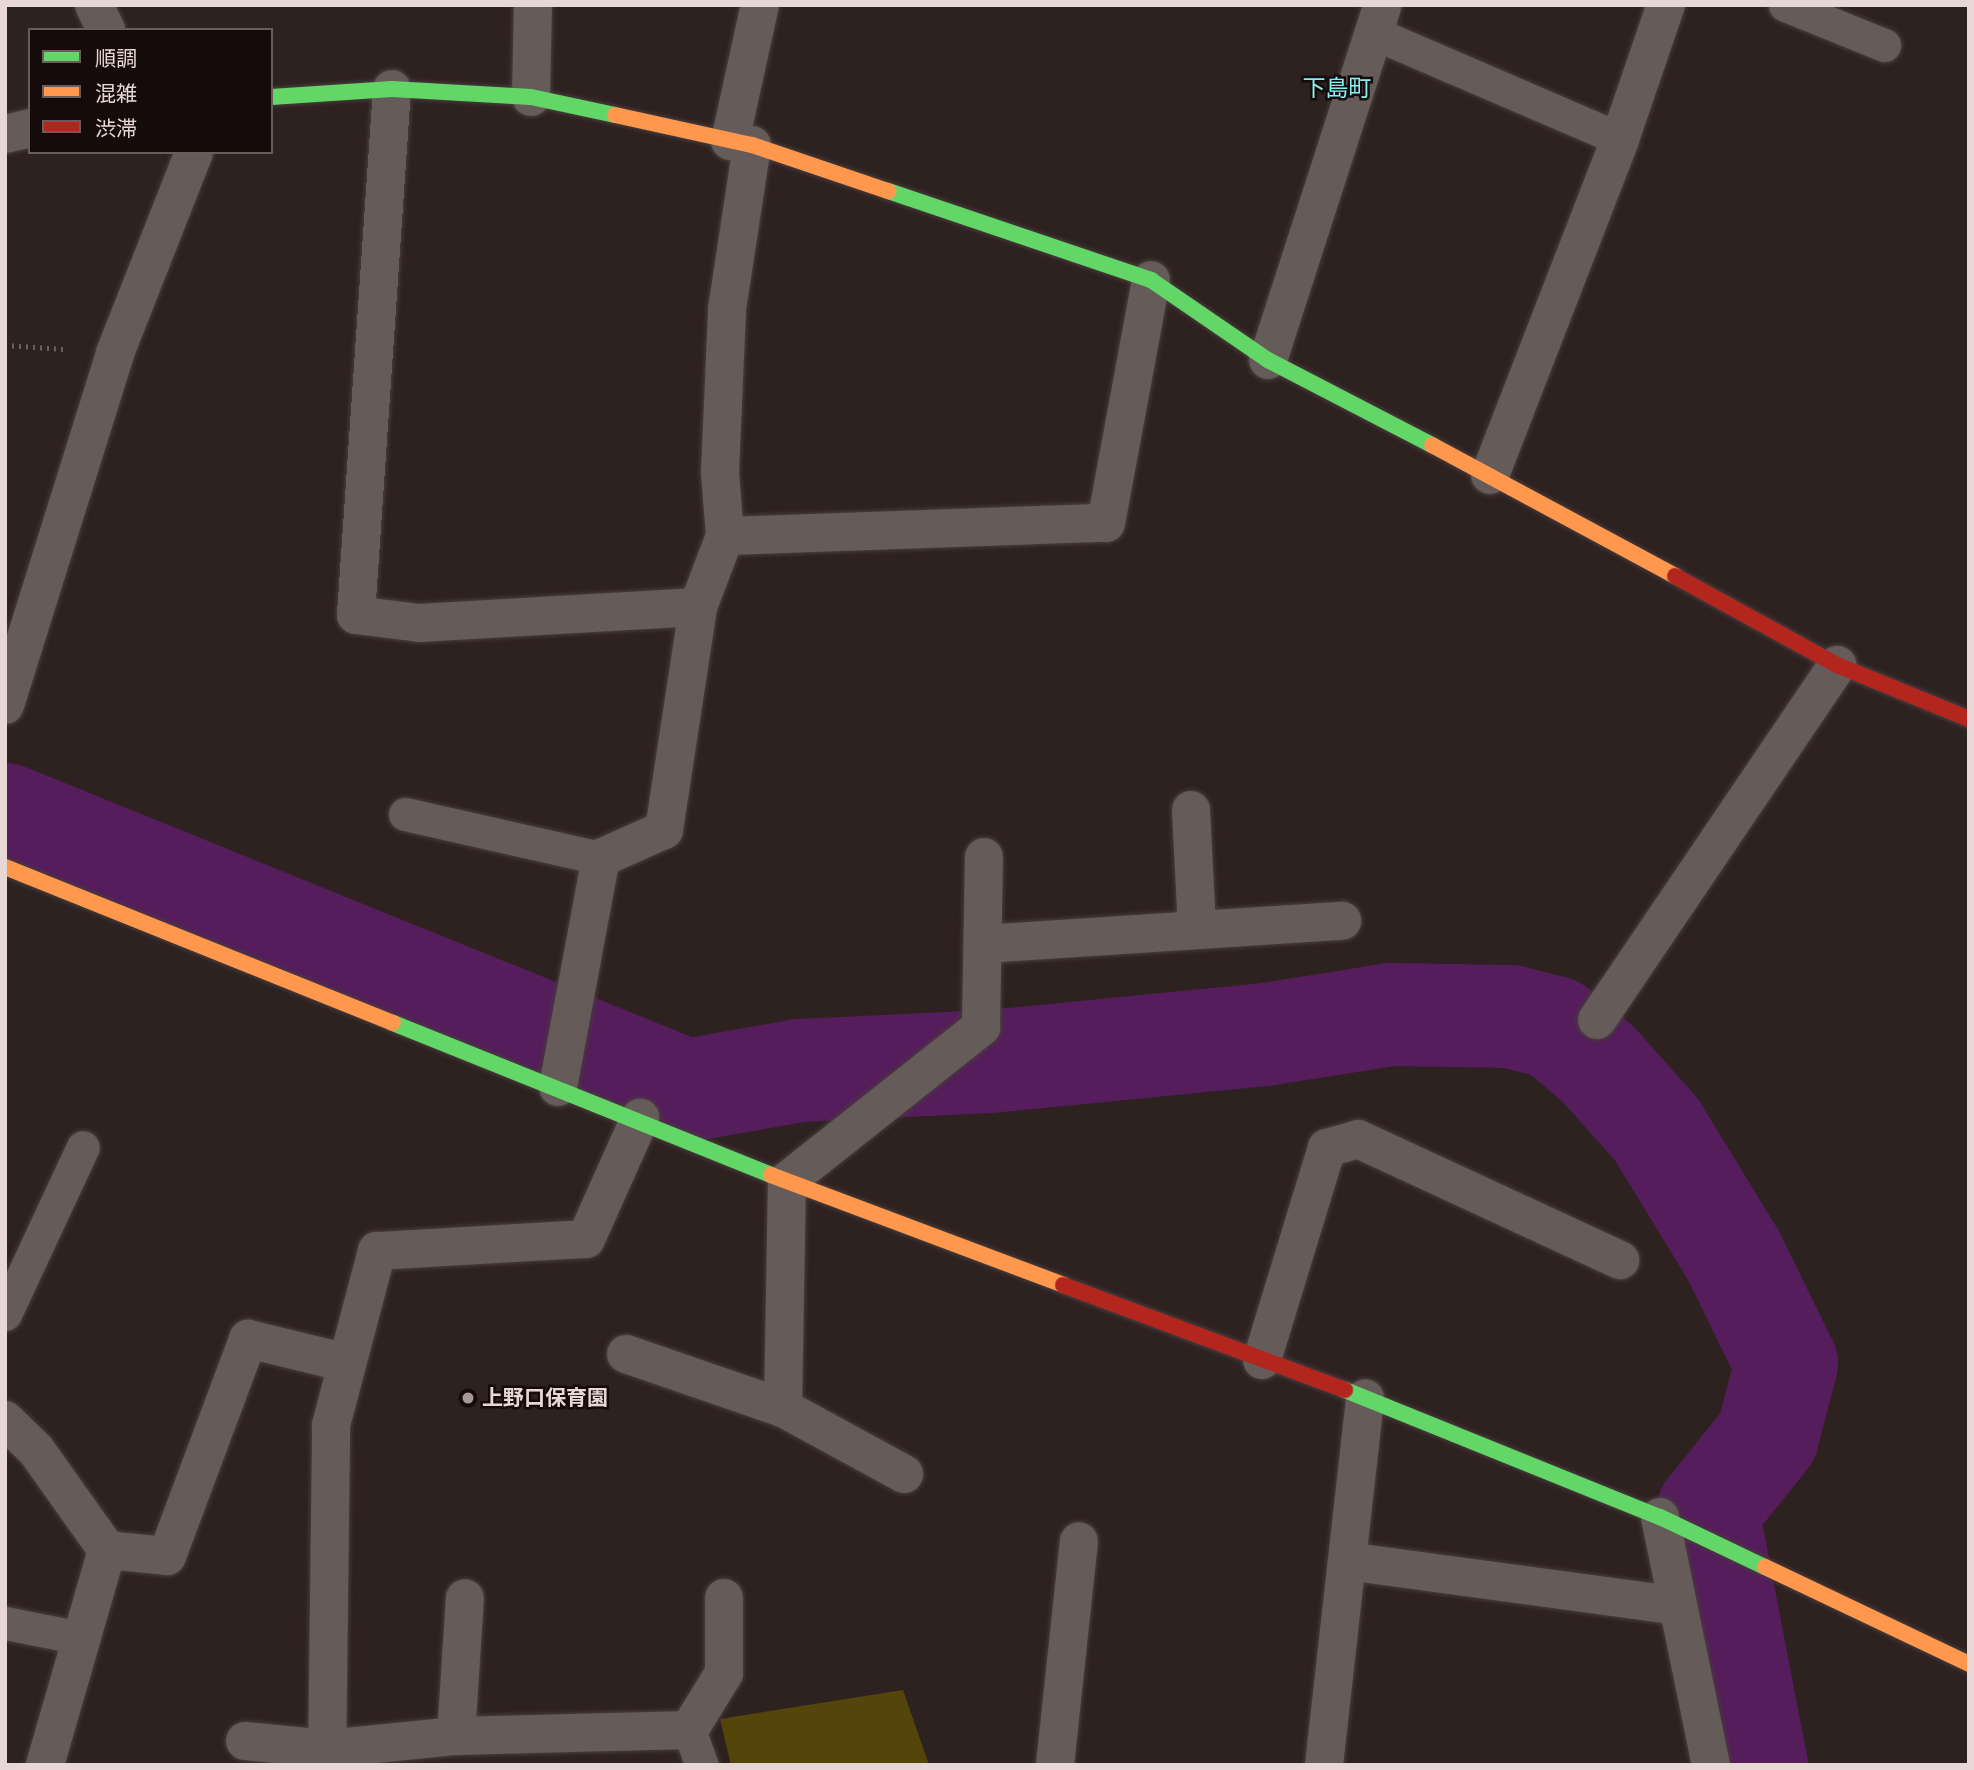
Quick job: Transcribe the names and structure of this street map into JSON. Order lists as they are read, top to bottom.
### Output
{
  "districts": ["下島町"],
  "places": ["上野口保育園"],
  "legend": ["順調", "混雑", "渋滞"]
}
